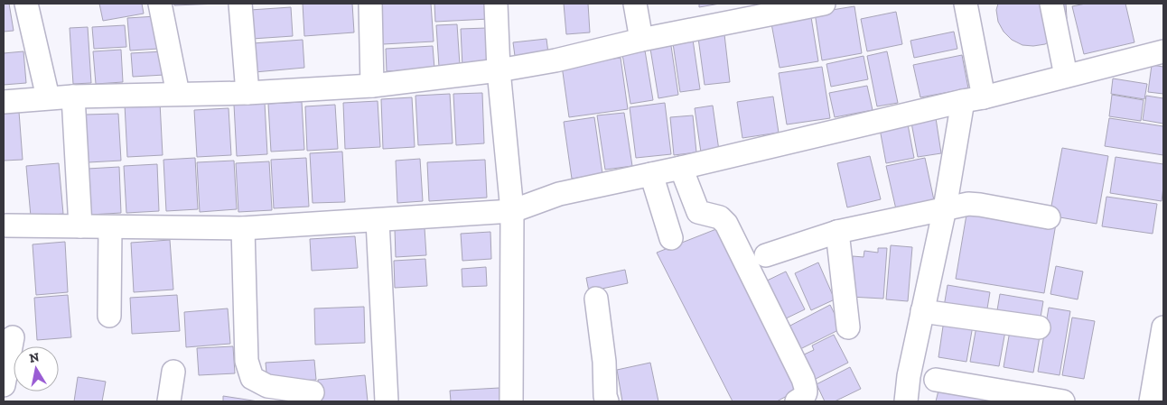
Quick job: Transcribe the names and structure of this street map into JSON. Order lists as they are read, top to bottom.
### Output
{
  "north": "top"
}
